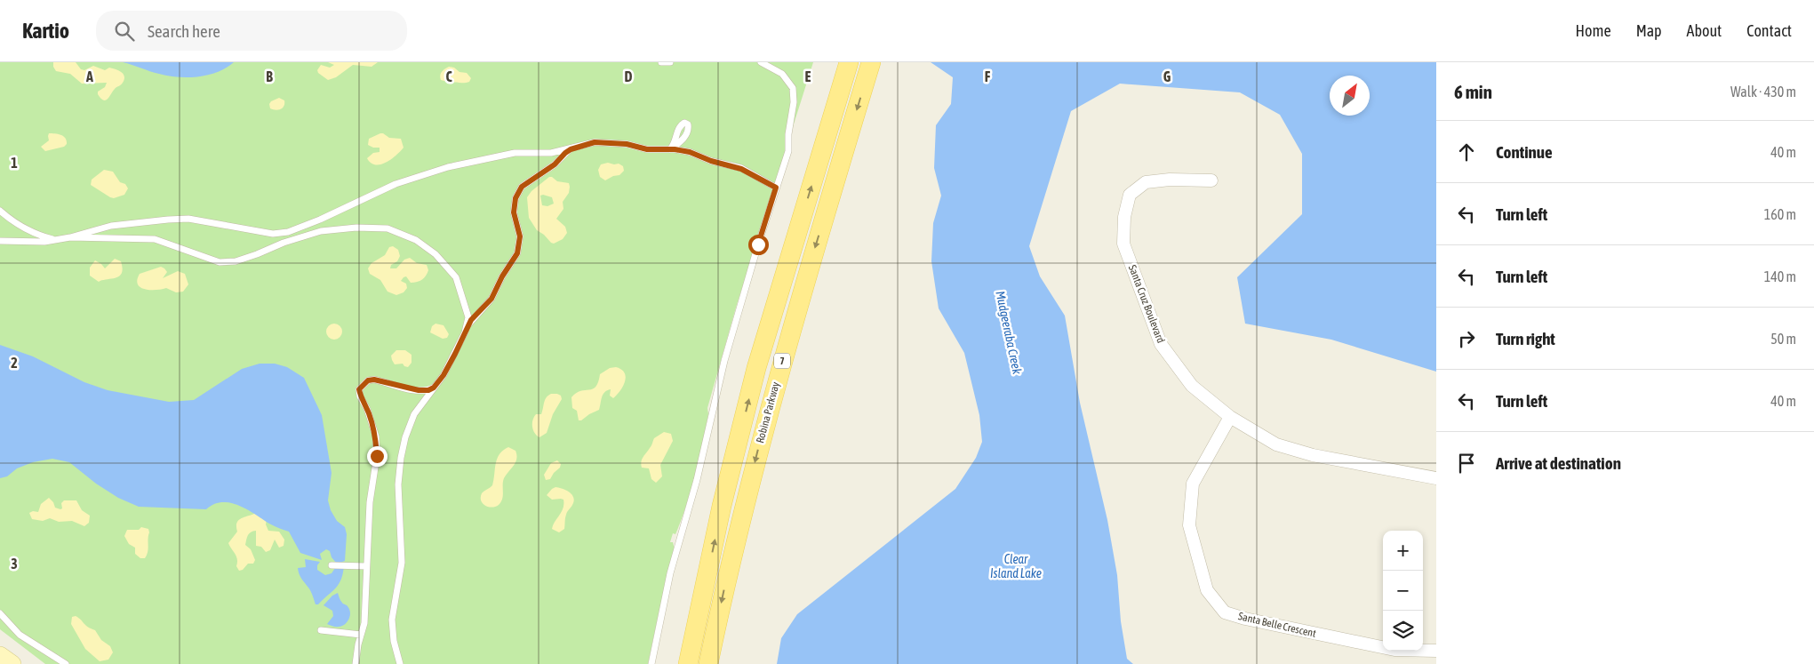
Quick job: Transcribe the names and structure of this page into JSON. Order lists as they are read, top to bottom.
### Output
{
  "streets": {
    "main road": ["7", "Robina Parkway"],
    "street": ["Santa Cruz Boulevard", "Santa Belle Crescent"]
  },
  "crossings": [
    ["Santa Cruz Boulevard", "Santa Belle Crescent"]
  ],
  "water": ["Mudgeeraba Creek", "Clear Island Lake"],
  "north": "top right",
  "page": {
    "header": "Kartio",
    "search": "Search here",
    "nav": [
      "Home",
      "Map",
      "About",
      "Contact"
    ],
    "heading": ["6 min", "Walk · 430 m"],
    "list": [
      ["Continue", "40 m"],
      ["Turn left", "160 m"],
      ["Turn left", "140 m"],
      ["Turn right", "50 m"],
      ["Turn left", "40 m"],
      "Arrive at destination"
    ],
    "map_buttons": ["+", "−"]
  },
  "grid": {
    "columns": [
      "A",
      "B",
      "C",
      "D",
      "E",
      "F",
      "G"
    ],
    "rows": ["1", "2", "3"]
  }
}
